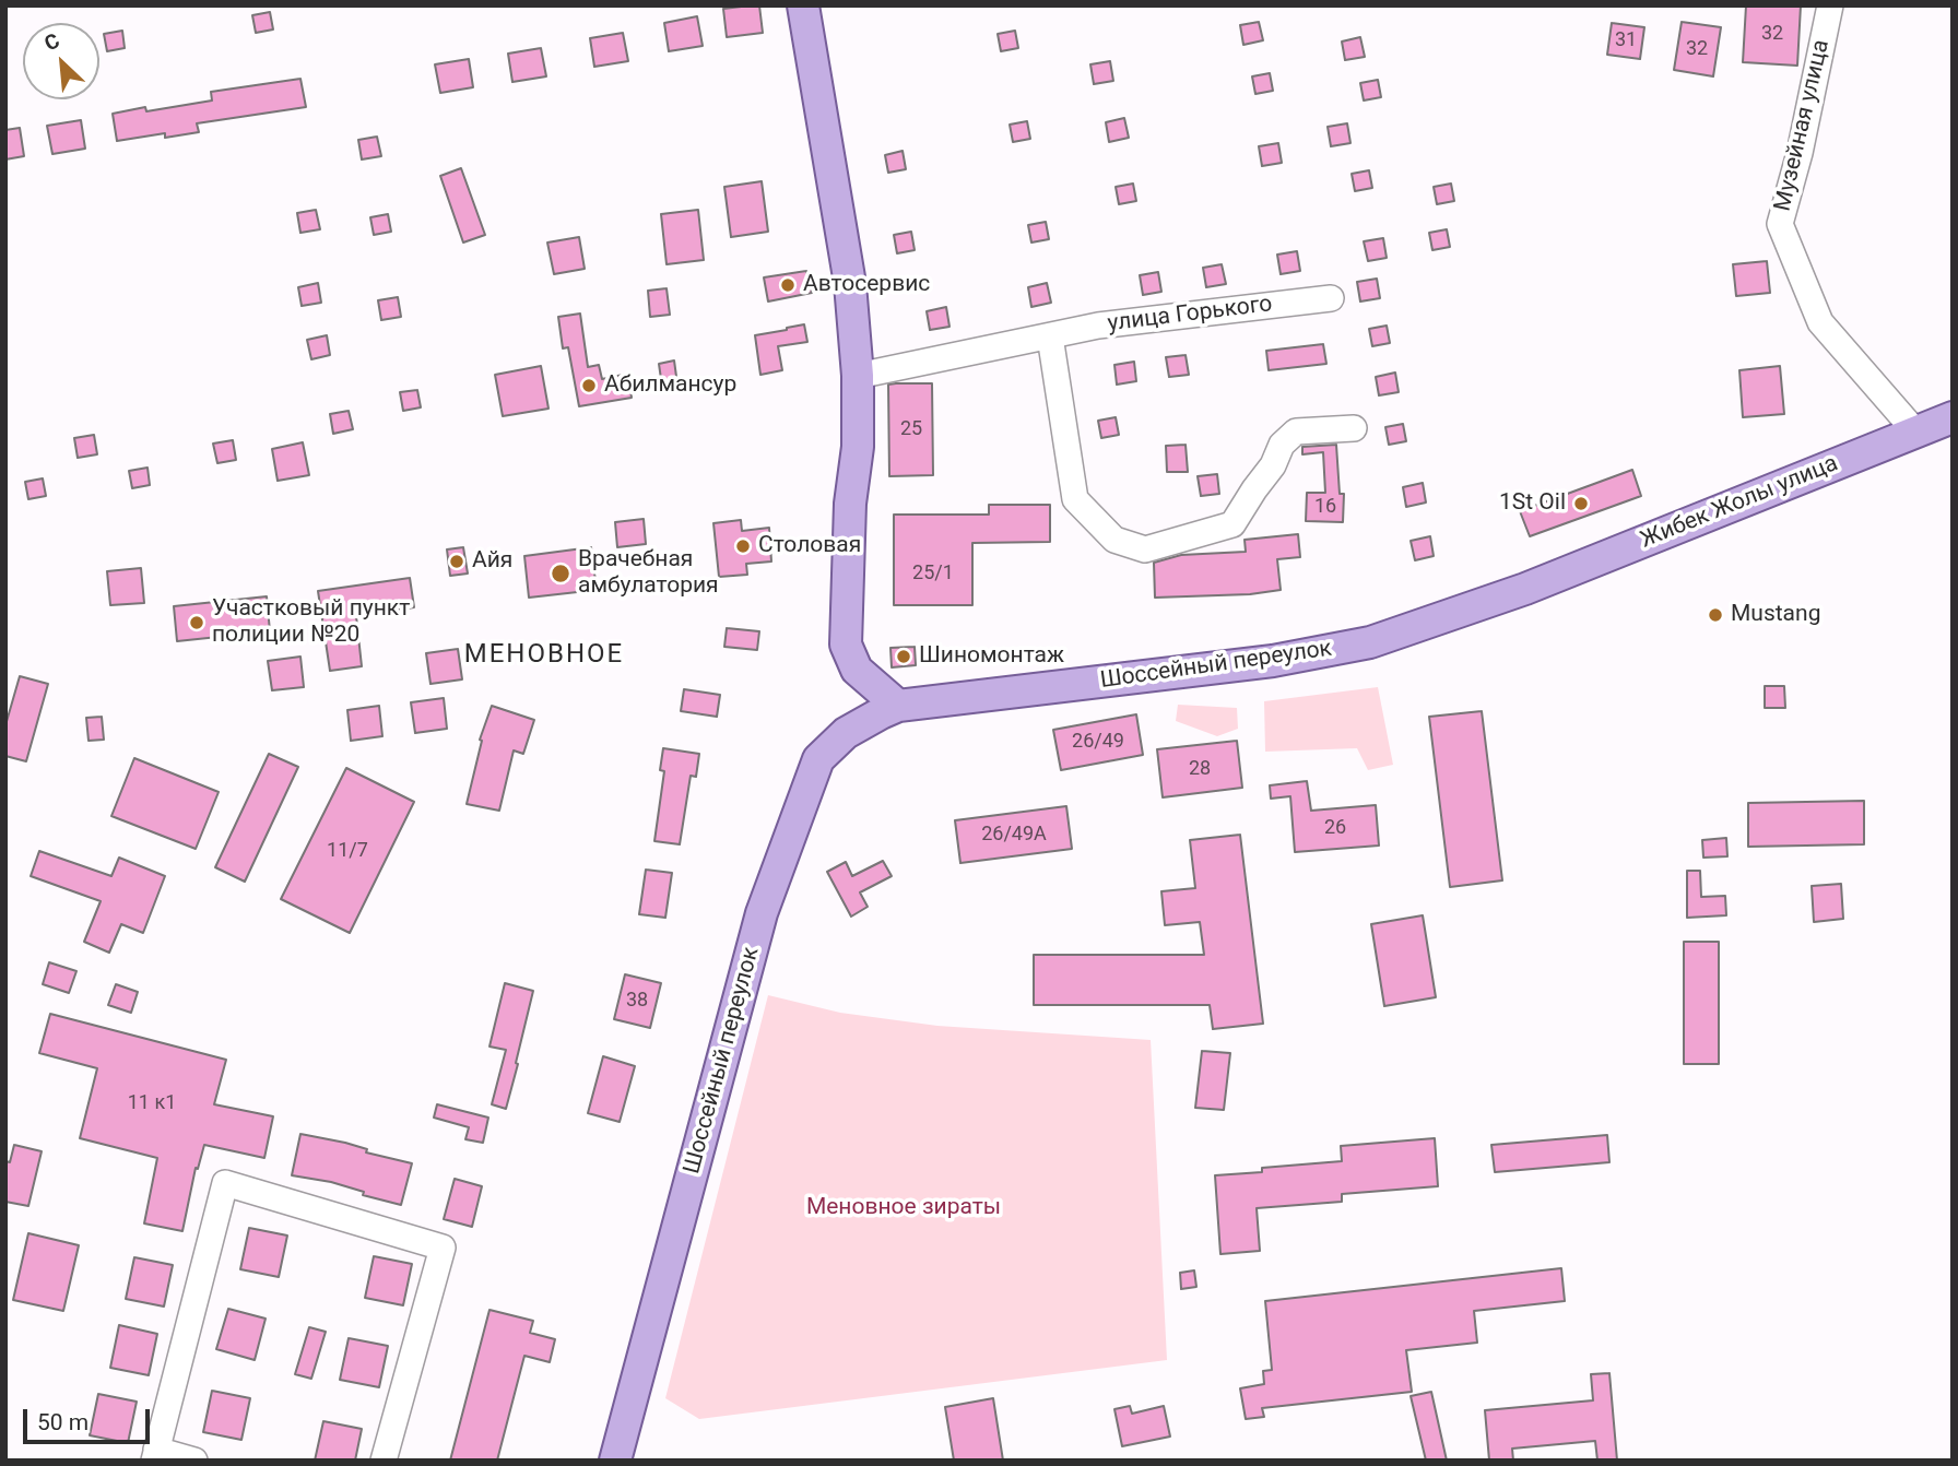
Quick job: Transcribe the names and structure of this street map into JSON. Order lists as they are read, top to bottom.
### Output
{
  "streets": {
    "main road": ["Жибек Жолы улица", "Шоссейный переулок"],
    "street": ["Музейная улица", "улица Горького"]
  },
  "crossings": [
    ["Музейная улица", "Жибек Жолы улица"],
    ["Жибек Жолы улица", "Шоссейный переулок"]
  ],
  "districts": ["МЕНОВНОЕ"],
  "parks": ["Меновное зираты"],
  "places": [
    "Автосервис",
    "Абилмансур",
    "1St Oil",
    "Столовая",
    "Айя",
    "Врачебная амбулатория",
    "Mustang",
    "Участковый пункт полиции №20",
    "Шиномонтаж"
  ],
  "house_numbers": [
    "32",
    "31",
    "32",
    "25",
    "16",
    "25/1",
    "26/49",
    "28",
    "26",
    "26/49А",
    "11/7",
    "38",
    "11 к1"
  ],
  "scale_bar": "50 m",
  "north": "top left"
}
